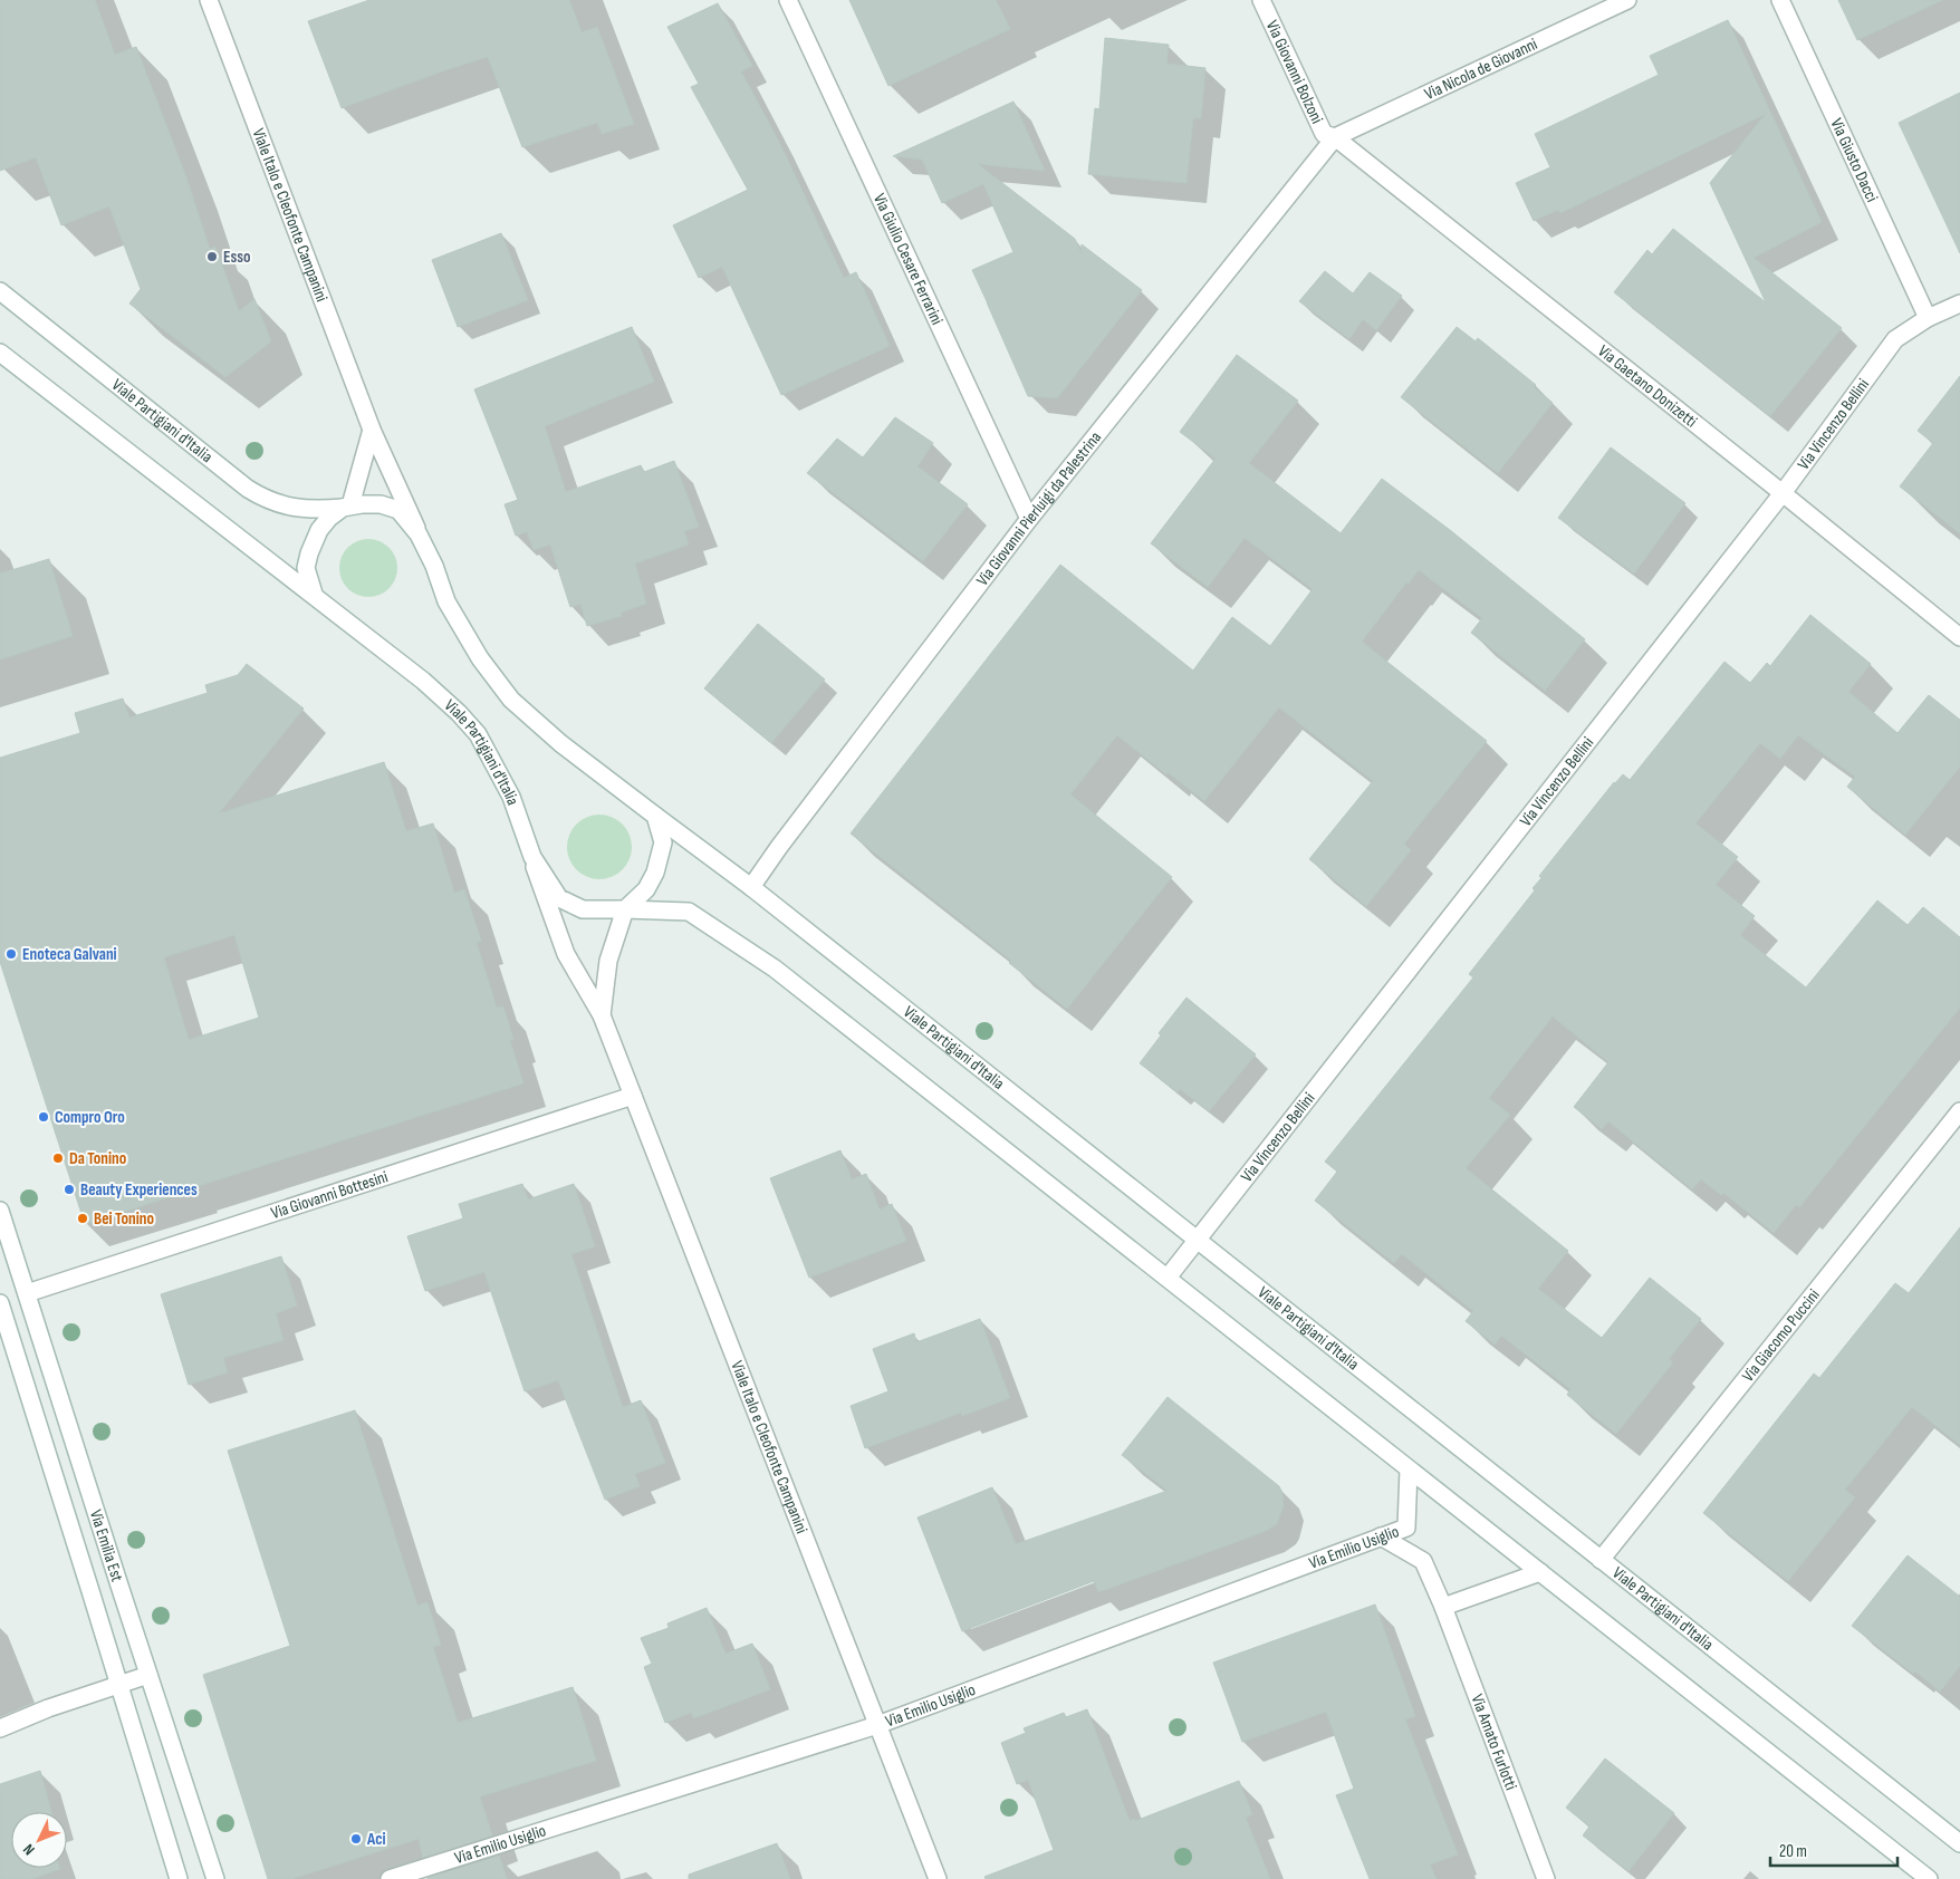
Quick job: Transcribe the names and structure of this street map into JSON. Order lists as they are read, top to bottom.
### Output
{
  "streets": {
    "street": [
      "Via Nicola de Giovanni",
      "Via Giovanni Bolzoni",
      "Via Giusto Dacci",
      "Viale Italo e Cleofonte Campanini",
      "Via Giulio Cesare Ferrarini",
      "Via Gaetano Donizetti",
      "Viale Partigiani d'Italia",
      "Via Vincenzo Bellini",
      "Via Giovanni Pierluigi da Palestrina",
      "Via Giovanni Bottesini",
      "Via Giacomo Puccini",
      "Via Emilia Est",
      "Via Emilio Usiglio",
      "Via Amato Furlotti"
    ]
  },
  "crossings": [
    ["Via Nicola de Giovanni", "Via Giovanni Bolzoni"],
    ["Via Nicola de Giovanni", "Via Gaetano Donizetti"],
    ["Via Nicola de Giovanni", "Via Giovanni Pierluigi da Palestrina"],
    ["Via Giovanni Bolzoni", "Via Gaetano Donizetti"],
    ["Via Giovanni Bolzoni", "Via Giovanni Pierluigi da Palestrina"],
    ["Via Giusto Dacci", "Via Vincenzo Bellini"],
    ["Viale Italo e Cleofonte Campanini", "Viale Partigiani d'Italia"],
    ["Viale Italo e Cleofonte Campanini", "Via Giovanni Bottesini"],
    ["Viale Italo e Cleofonte Campanini", "Via Emilio Usiglio"],
    ["Via Giulio Cesare Ferrarini", "Via Giovanni Pierluigi da Palestrina"],
    ["Via Gaetano Donizetti", "Via Vincenzo Bellini"],
    ["Via Gaetano Donizetti", "Via Giovanni Pierluigi da Palestrina"],
    ["Viale Partigiani d'Italia", "Via Vincenzo Bellini"],
    ["Viale Partigiani d'Italia", "Via Giovanni Pierluigi da Palestrina"],
    ["Viale Partigiani d'Italia", "Via Giacomo Puccini"],
    ["Viale Partigiani d'Italia", "Via Emilio Usiglio"],
    ["Via Giovanni Bottesini", "Via Emilia Est"],
    ["Via Emilio Usiglio", "Via Amato Furlotti"]
  ],
  "places": [
    "Esso",
    "Enoteca Galvani",
    "Compro Oro",
    "Da Tonino",
    "Beauty Experiences",
    "Bei Tonino",
    "Aci"
  ],
  "scale_bar": "20 m",
  "north": "bottom left"
}
